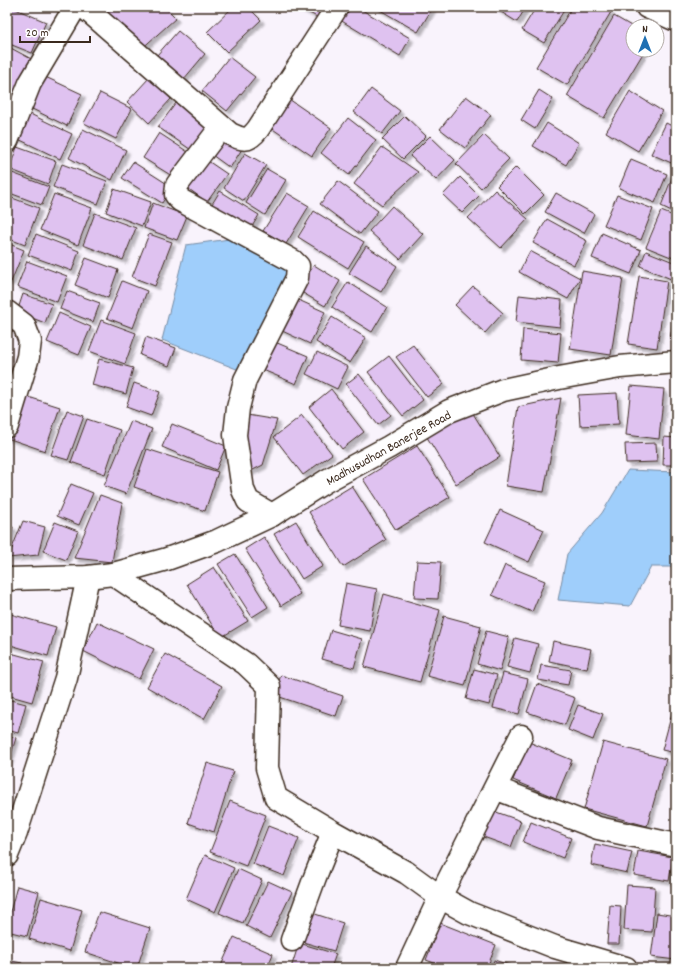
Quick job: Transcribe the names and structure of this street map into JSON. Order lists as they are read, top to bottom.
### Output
{
  "streets": {
    "street": ["Madhusudhan Banerjee Road"]
  },
  "scale_bar": "20 m",
  "north": "top"
}
